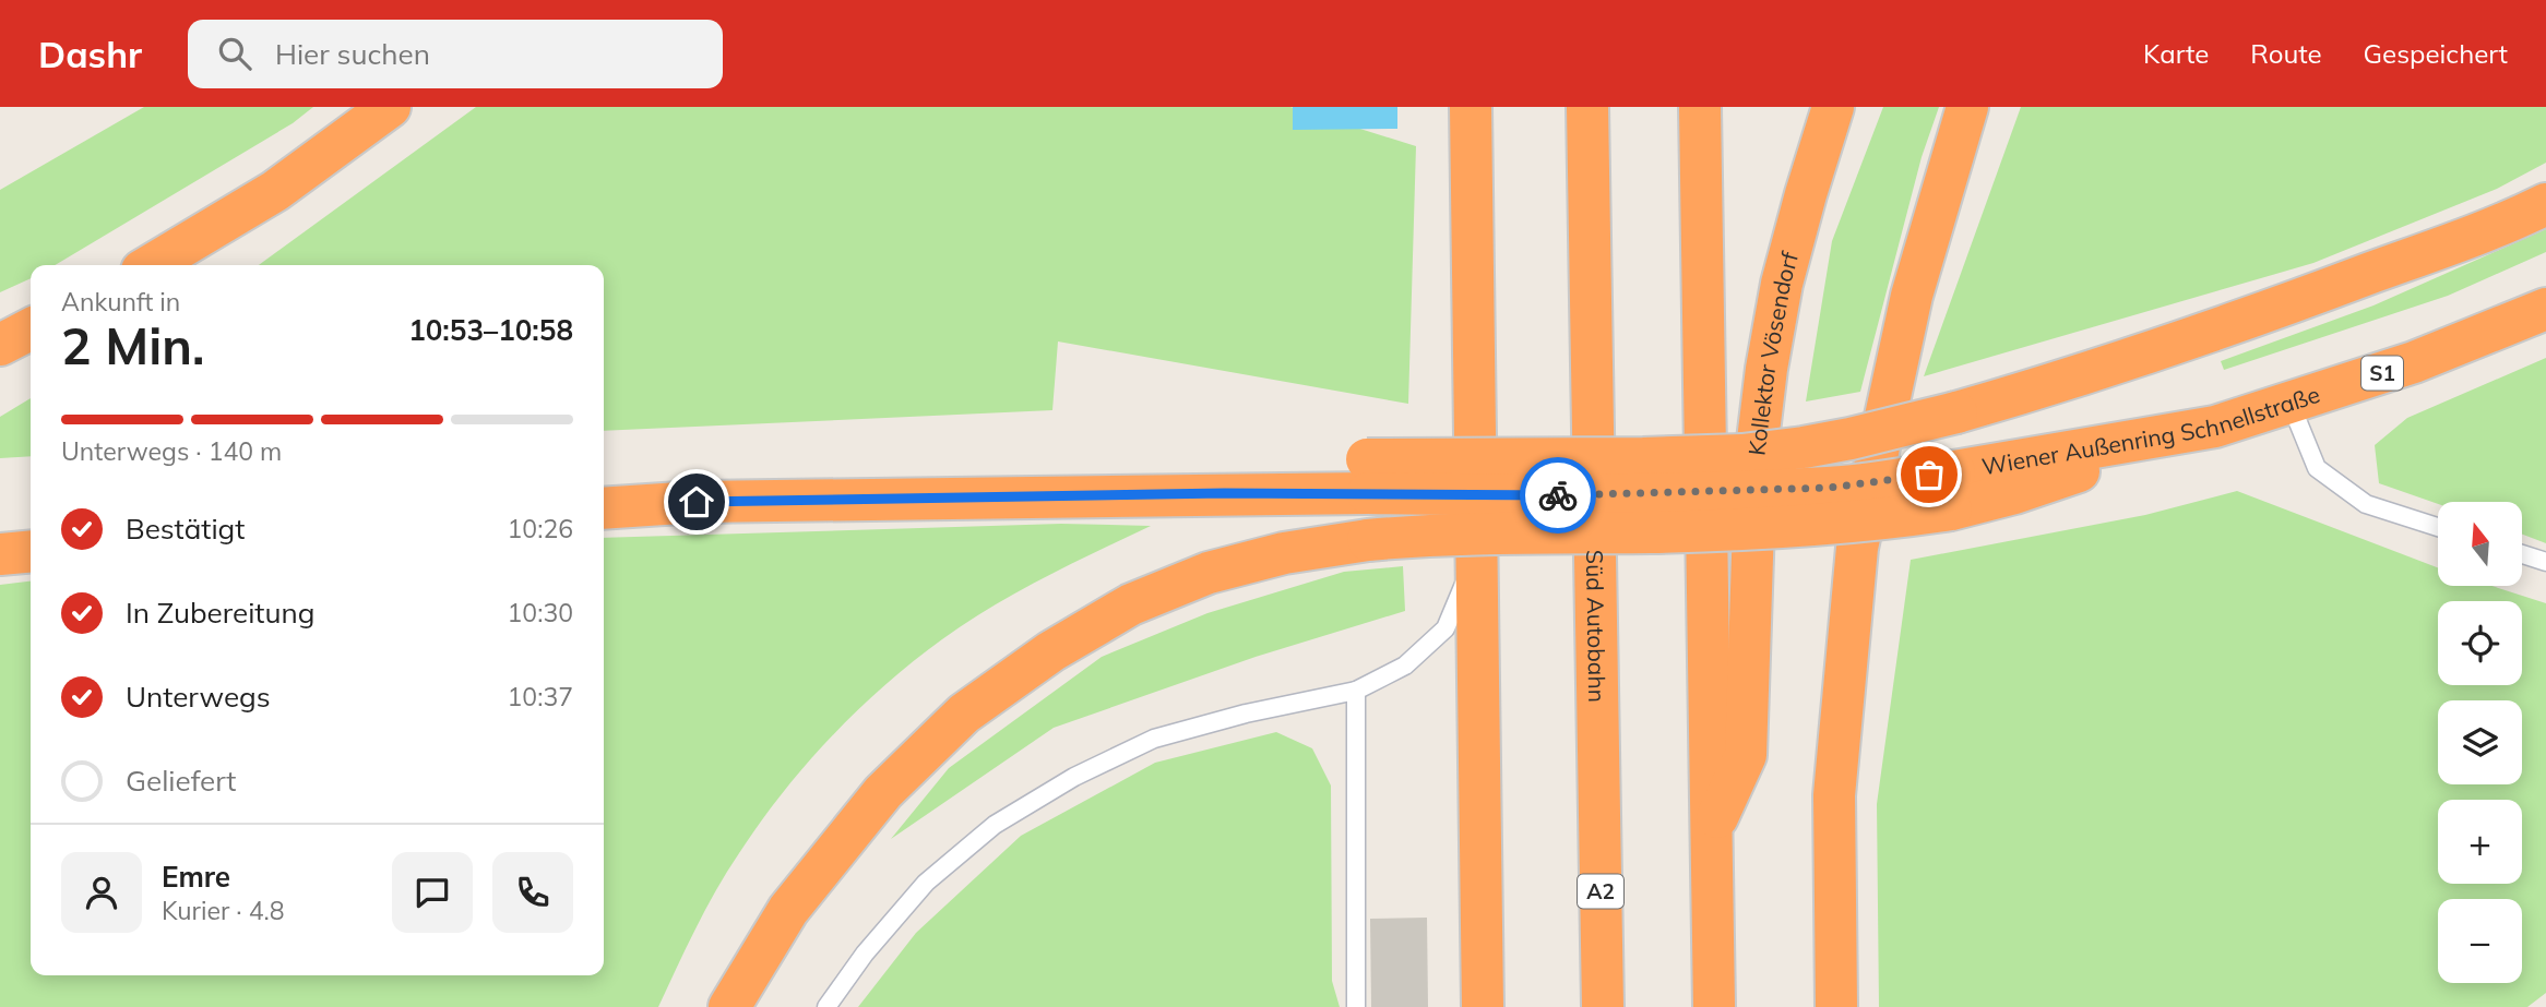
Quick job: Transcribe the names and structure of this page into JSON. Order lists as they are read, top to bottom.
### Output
{
  "streets": {
    "highway": [
      "Kollektor Vösendorf",
      "S1",
      "Wiener Außenring Schnellstraße",
      "Süd Autobahn",
      "A2"
    ]
  },
  "north": "top",
  "page": {
    "header": "Dashr",
    "search": "Hier suchen",
    "nav": ["Karte", "Route", "Gespeichert"],
    "heading": ["2 Min.", "Ankunft in", "10:53–10:58"],
    "panel": ["Emre", "Kurier · 4.8"],
    "bar": "Unterwegs · 140 m",
    "list": [
      ["Bestätigt", "10:26"],
      ["In Zubereitung", "10:30"],
      ["Unterwegs", "10:37"],
      "Geliefert"
    ],
    "map_buttons": ["+", "−"]
  }
}
